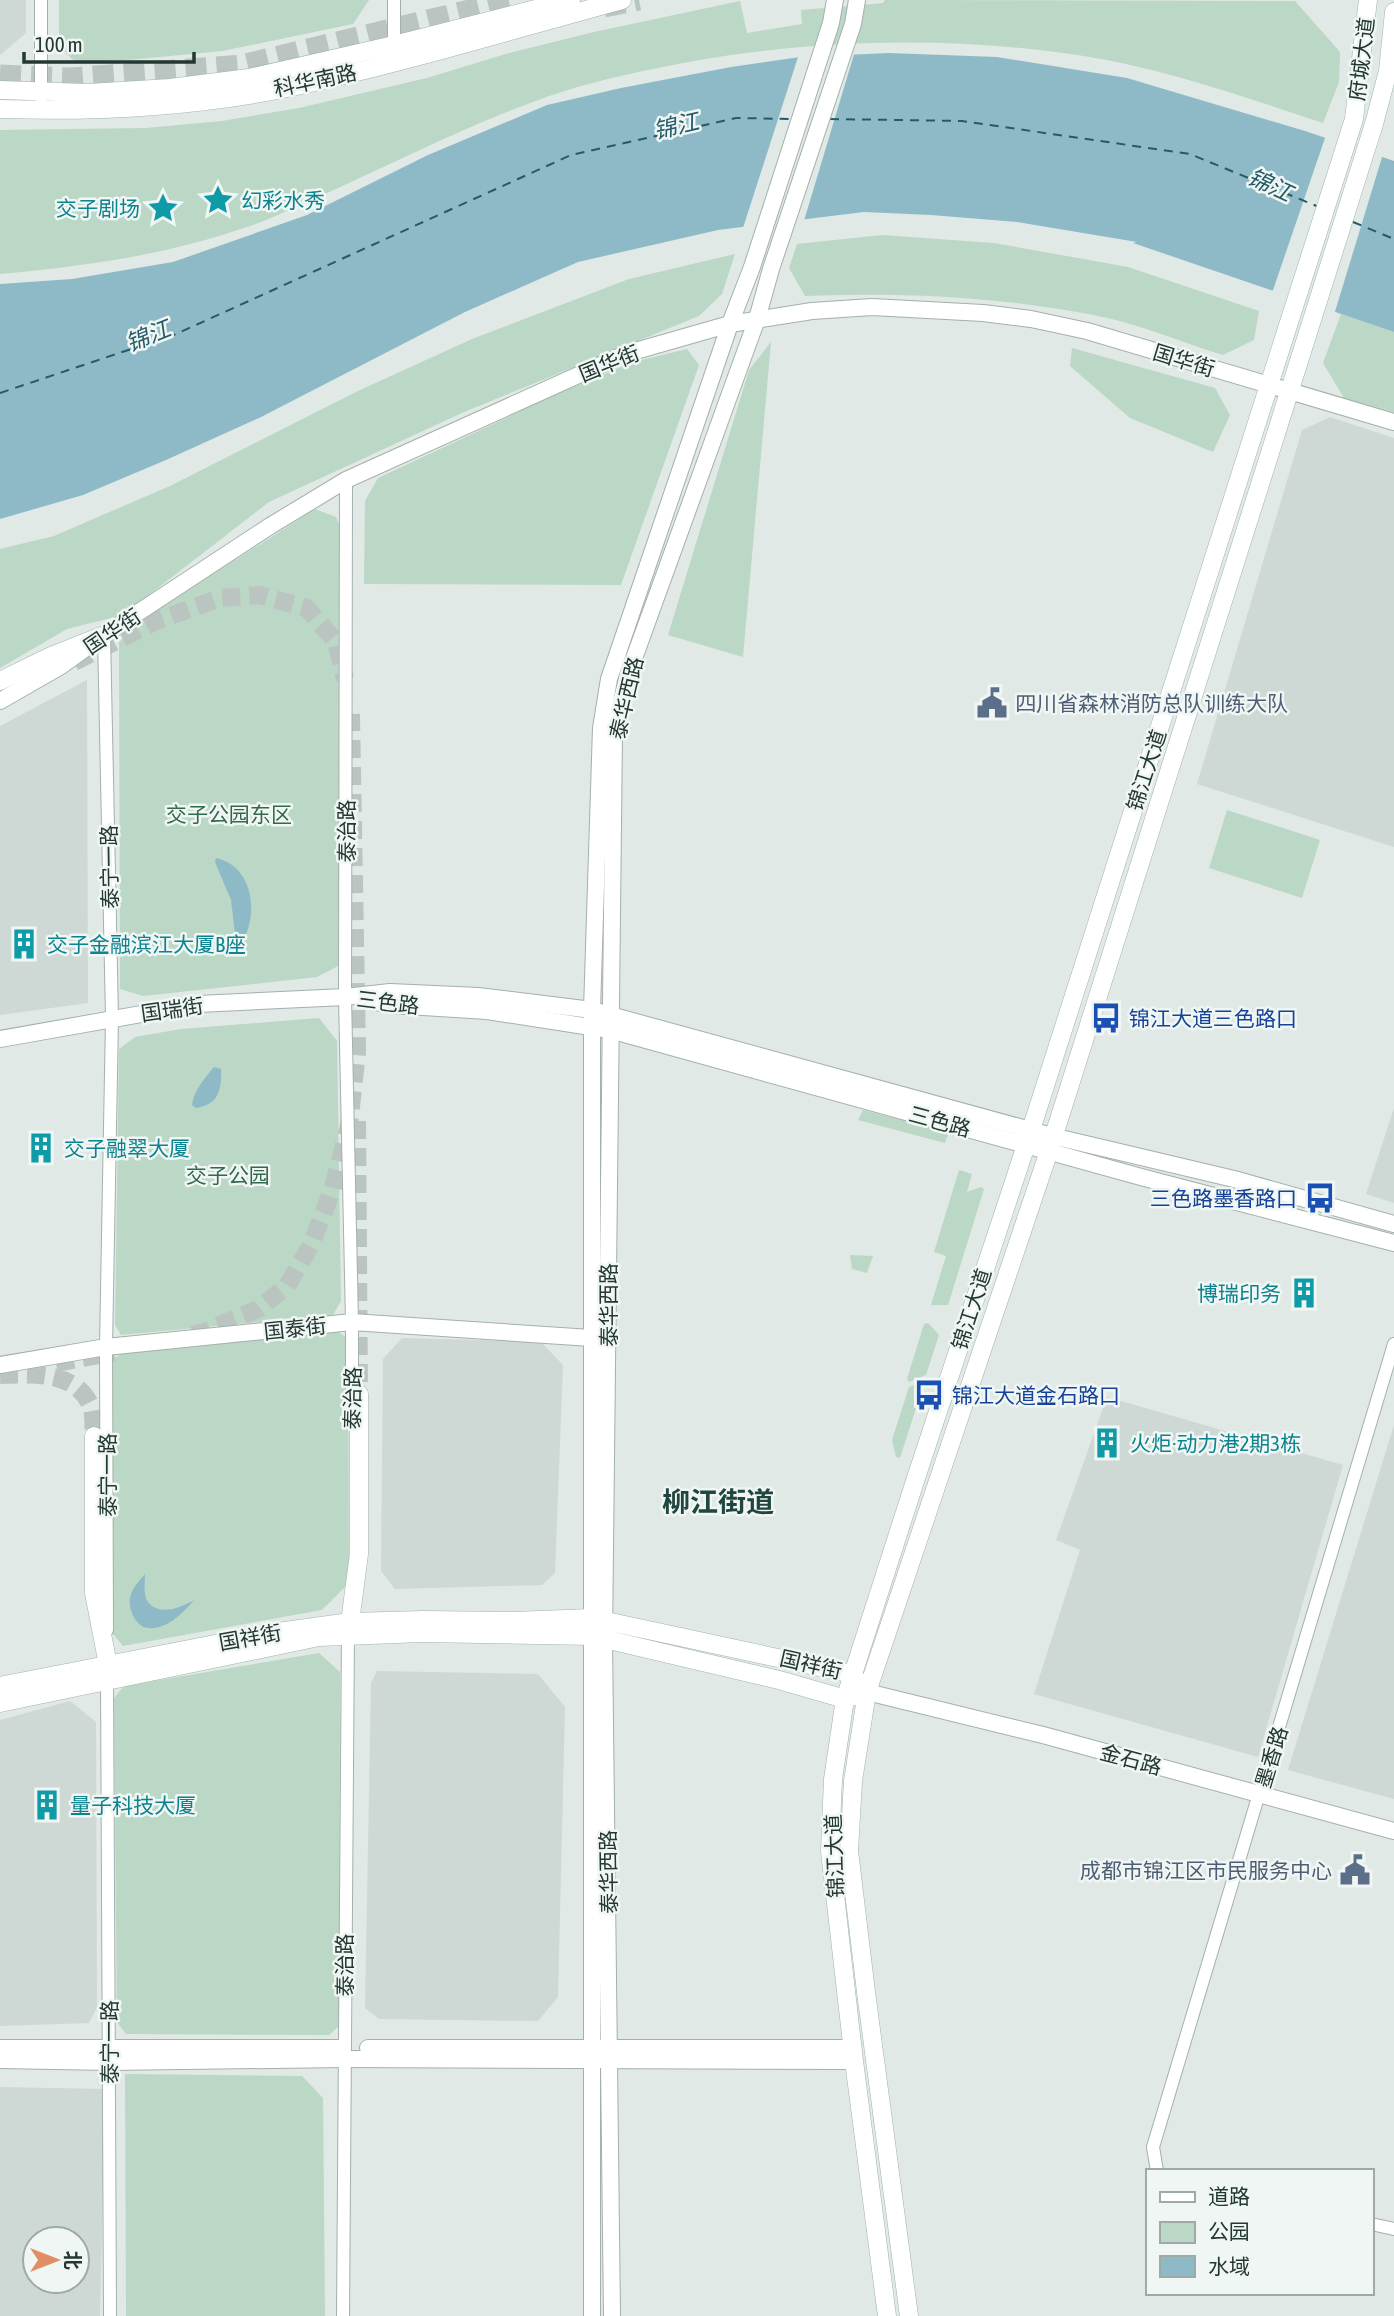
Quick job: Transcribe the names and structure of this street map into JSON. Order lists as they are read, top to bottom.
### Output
{
  "streets": {
    "main road": [
      "府城大道",
      "科华南路",
      "锦江大道",
      "国祥街"
    ],
    "street": [
      "国华街",
      "泰华西路",
      "泰治路",
      "泰宁一路",
      "三色路",
      "国瑞街",
      "国泰街",
      "墨香路",
      "金石路"
    ]
  },
  "crossings": [
    ["府城大道", "锦江大道"],
    ["国华街", "泰华西路"],
    ["国华街", "锦江大道"],
    ["国华街", "泰治路"],
    ["国华街", "泰宁一路"],
    ["泰华西路", "三色路"],
    ["泰华西路", "国泰街"],
    ["泰华西路", "国祥街"],
    ["锦江大道", "三色路"],
    ["锦江大道", "国祥街"],
    ["锦江大道", "金石路"],
    ["泰治路", "三色路"],
    ["泰治路", "国瑞街"],
    ["泰治路", "国泰街"],
    ["泰治路", "国祥街"],
    ["泰宁一路", "国瑞街"],
    ["泰宁一路", "国泰街"],
    ["泰宁一路", "国祥街"],
    ["三色路", "国瑞街"],
    ["国祥街", "金石路"],
    ["墨香路", "金石路"]
  ],
  "districts": ["柳江街道"],
  "water": ["锦江"],
  "parks": ["交子公园东区", "交子公园"],
  "places": {
    "place": ["幻彩水秀", "交子剧场"],
    "public building": ["四川省森林消防总队训练大队", "成都市锦江区市民服务中心"],
    "building": [
      "交子金融滨江大厦B座",
      "交子融翠大厦",
      "博瑞印务",
      "火炬·动力港2期3栋",
      "量子科技大厦"
    ],
    "bus stop": ["锦江大道三色路口", "三色路墨香路口", "锦江大道金石路口"]
  },
  "legend": ["道路", "公园", "水域"],
  "scale_bar": "100 m",
  "north": "right"
}
